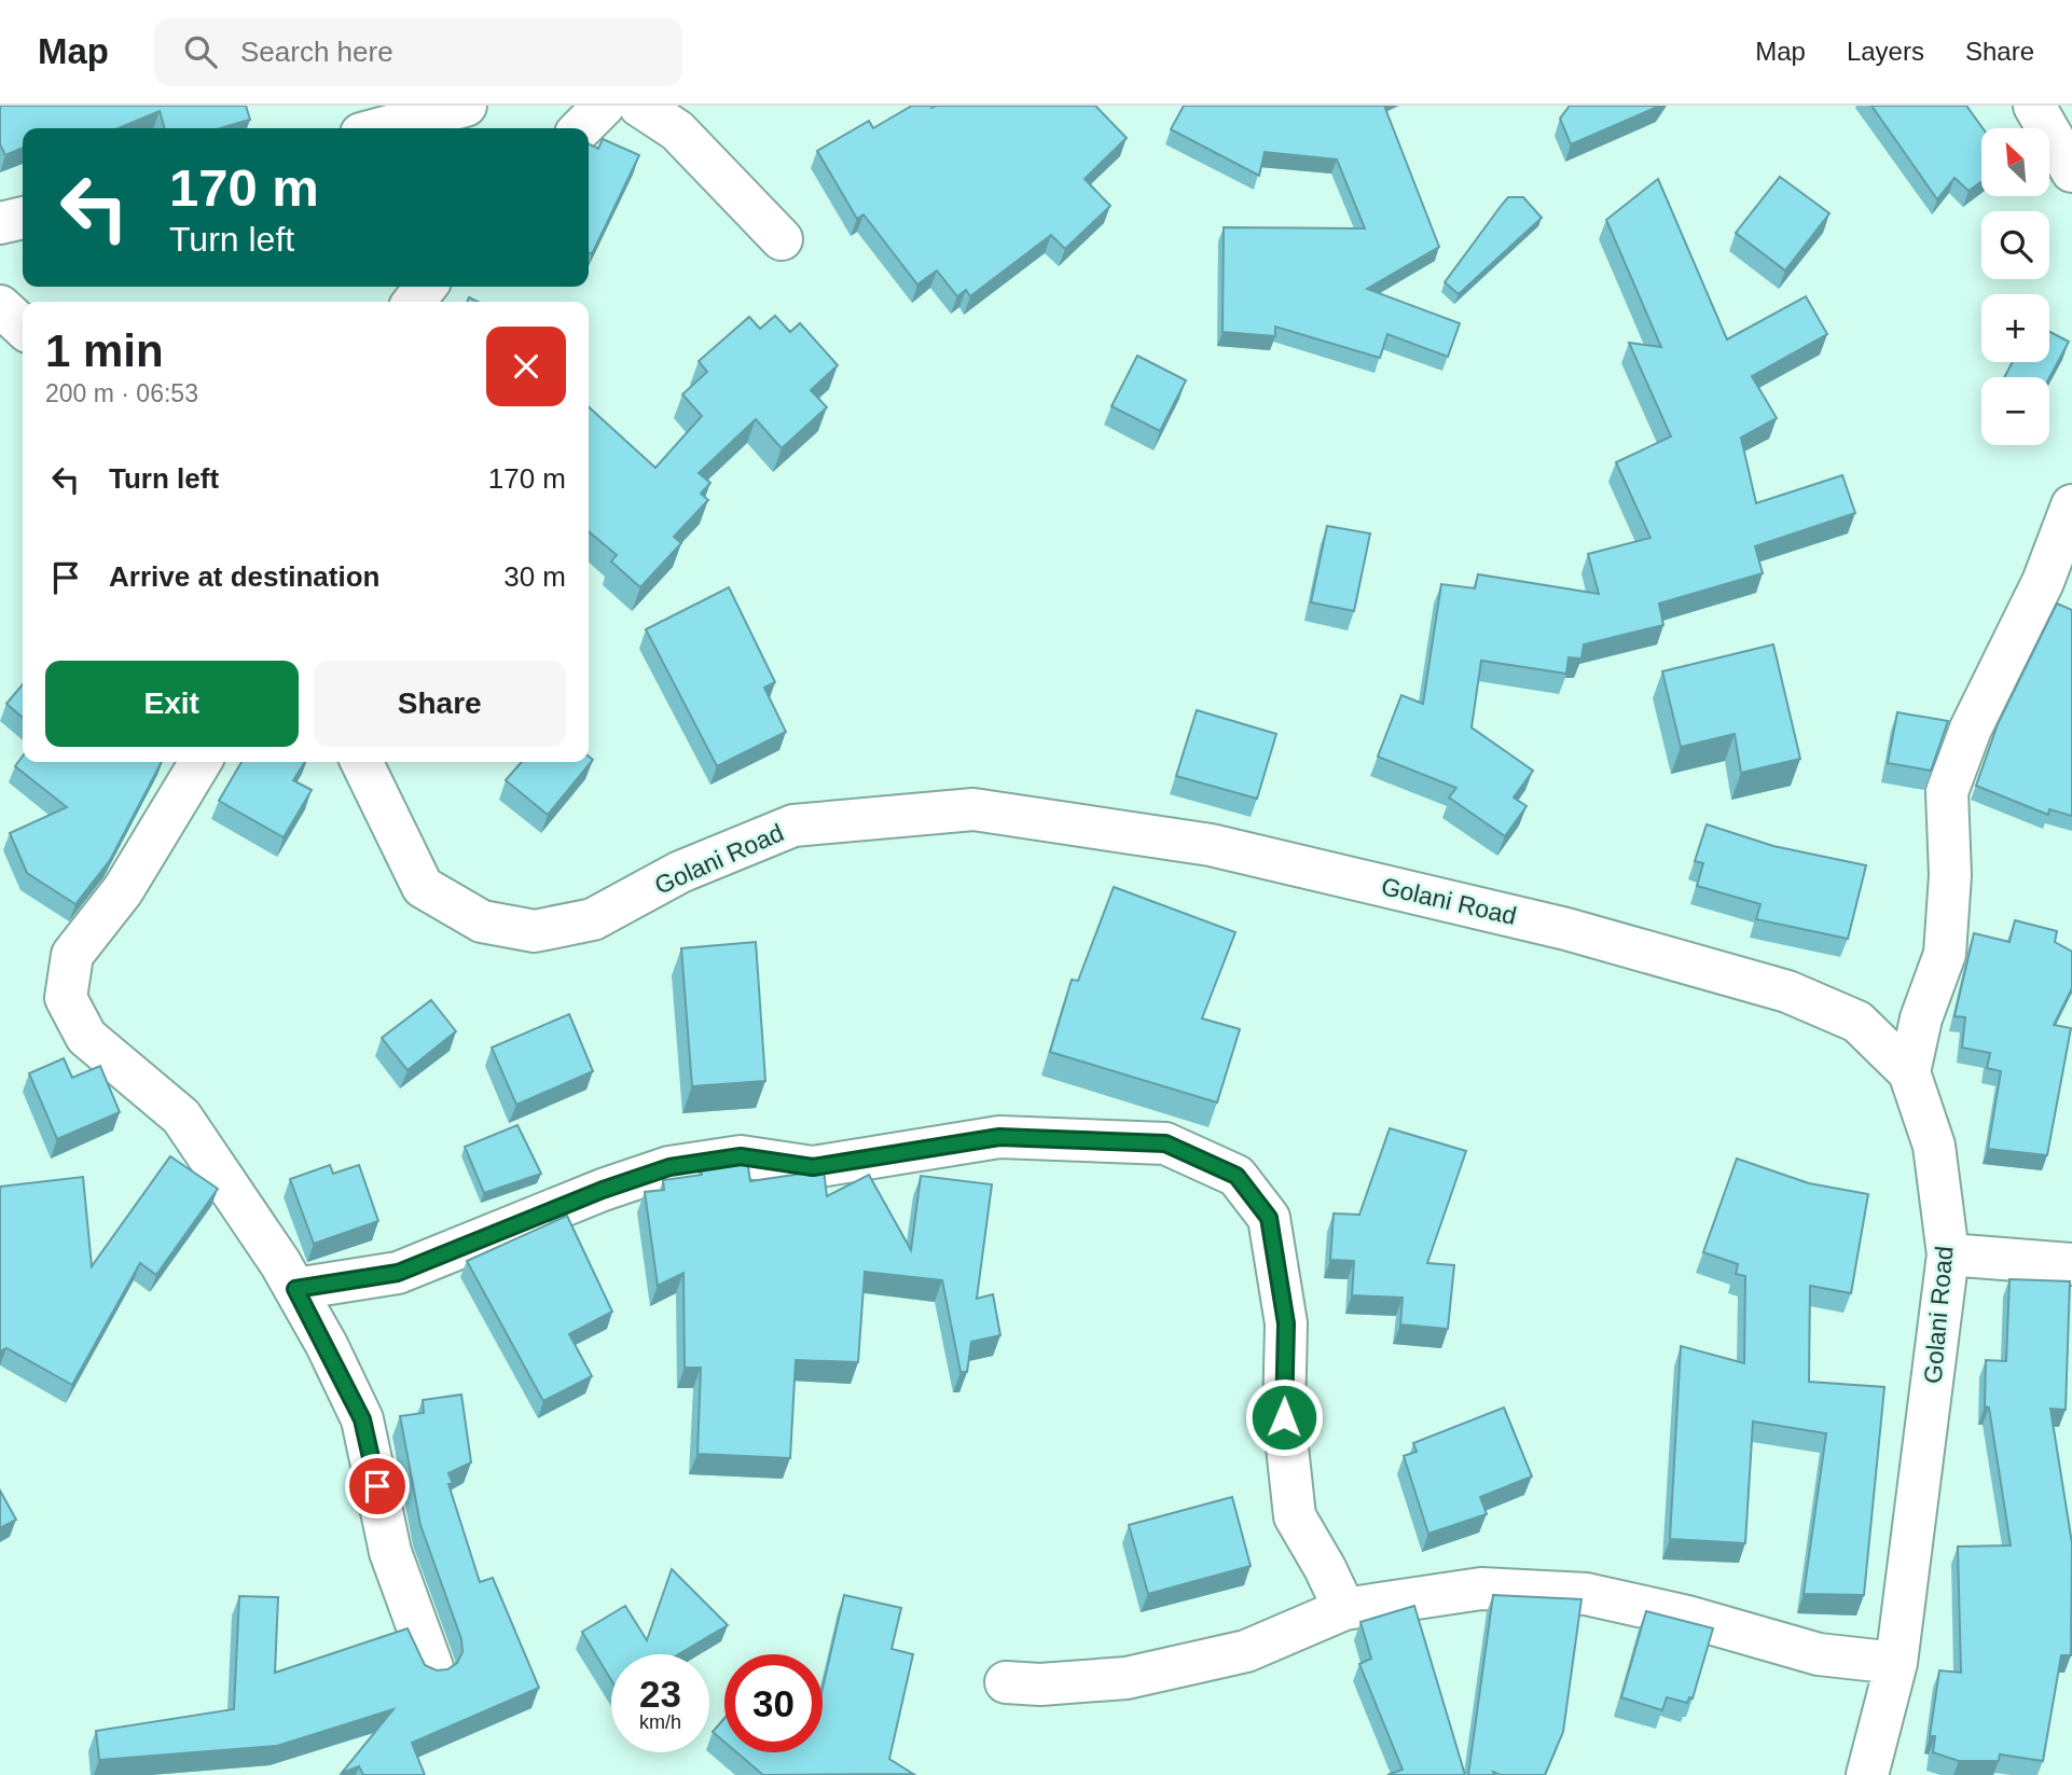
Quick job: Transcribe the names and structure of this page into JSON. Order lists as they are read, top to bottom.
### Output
{
  "streets": {
    "street": ["Golani Road"]
  },
  "north": "top left",
  "page": {
    "header": "Map",
    "search": "Search here",
    "nav": ["Map", "Layers", "Share"],
    "map_buttons": ["+", "−"],
    "turn": ["170 m", "Turn left"],
    "heading": ["1 min", "200 m · 06:53"],
    "list": [
      {
        "name": "Turn left",
        "value": "170 m"
      },
      {
        "name": "Arrive at destination",
        "value": "30 m"
      }
    ],
    "buttons": ["Exit", "Share"],
    "speed": "23 km/h",
    "limit": "30"
  }
}
